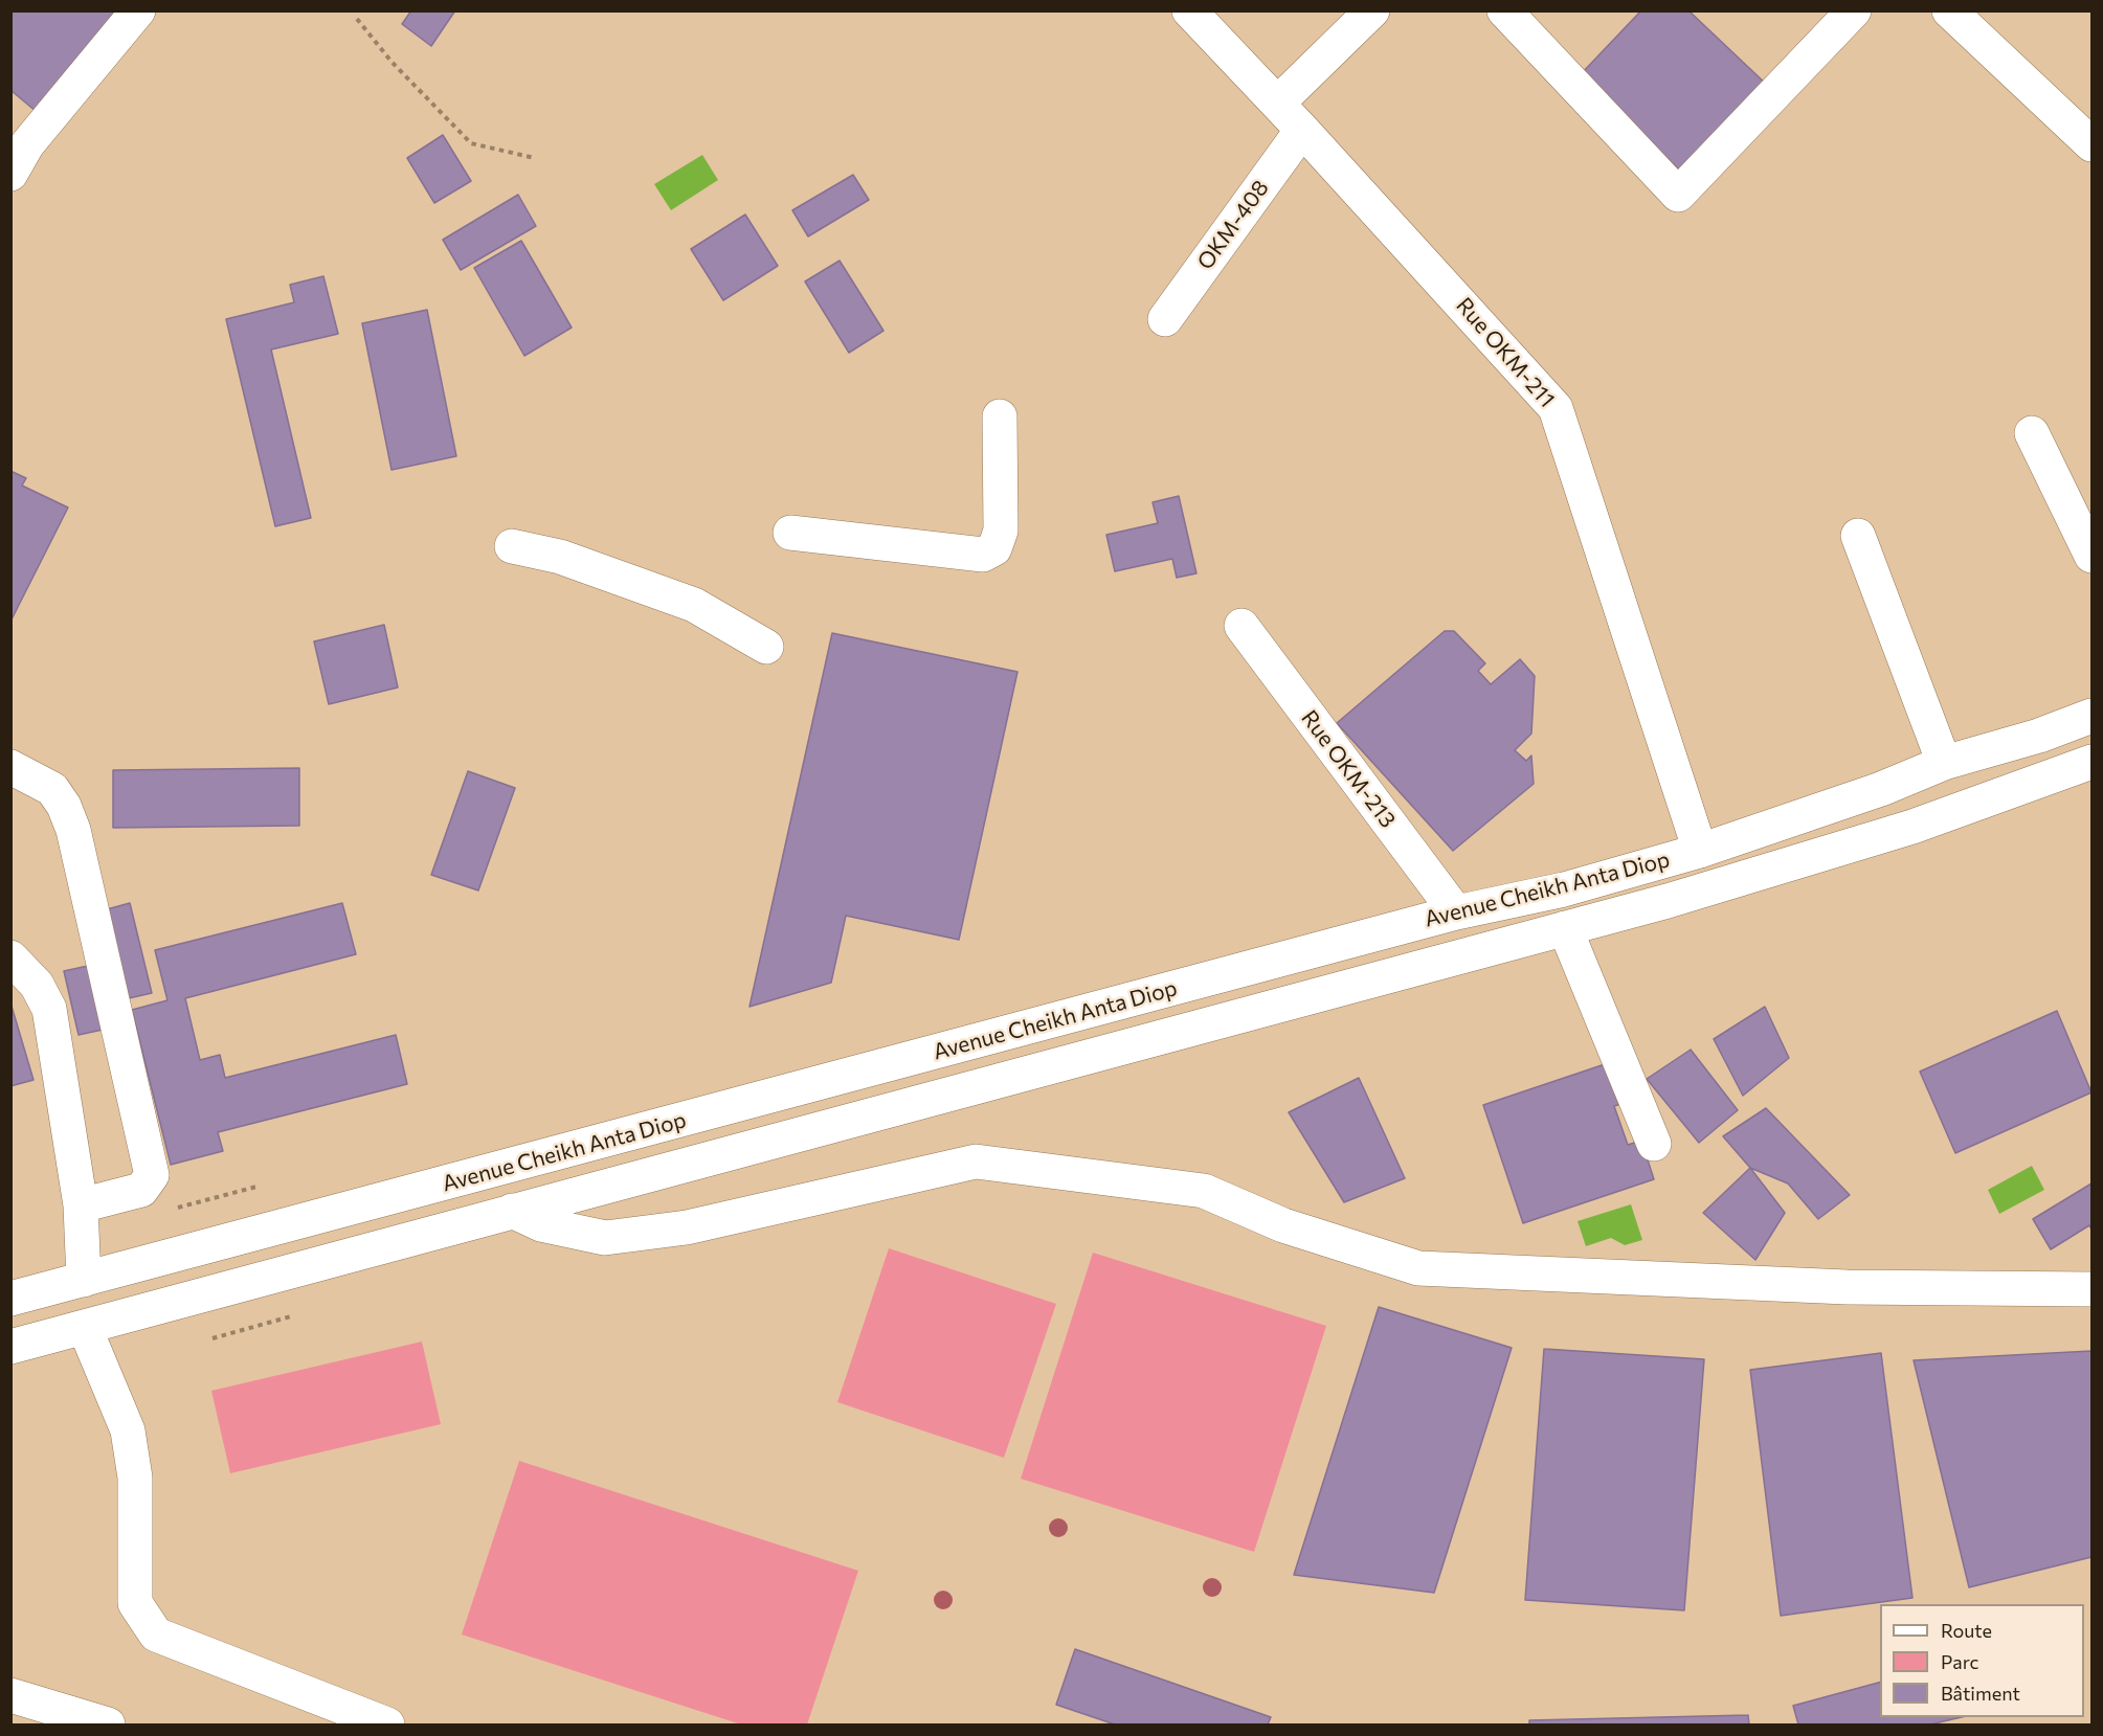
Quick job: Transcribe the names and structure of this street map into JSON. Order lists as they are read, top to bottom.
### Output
{
  "streets": {
    "street": [
      "OKM-408",
      "Rue OKM-211",
      "Rue OKM-213",
      "Avenue Cheikh Anta Diop"
    ]
  },
  "crossings": [
    ["OKM-408", "Rue OKM-211"],
    ["Rue OKM-211", "Avenue Cheikh Anta Diop"],
    ["Rue OKM-213", "Avenue Cheikh Anta Diop"]
  ],
  "legend": ["Route", "Parc", "Bâtiment"]
}
